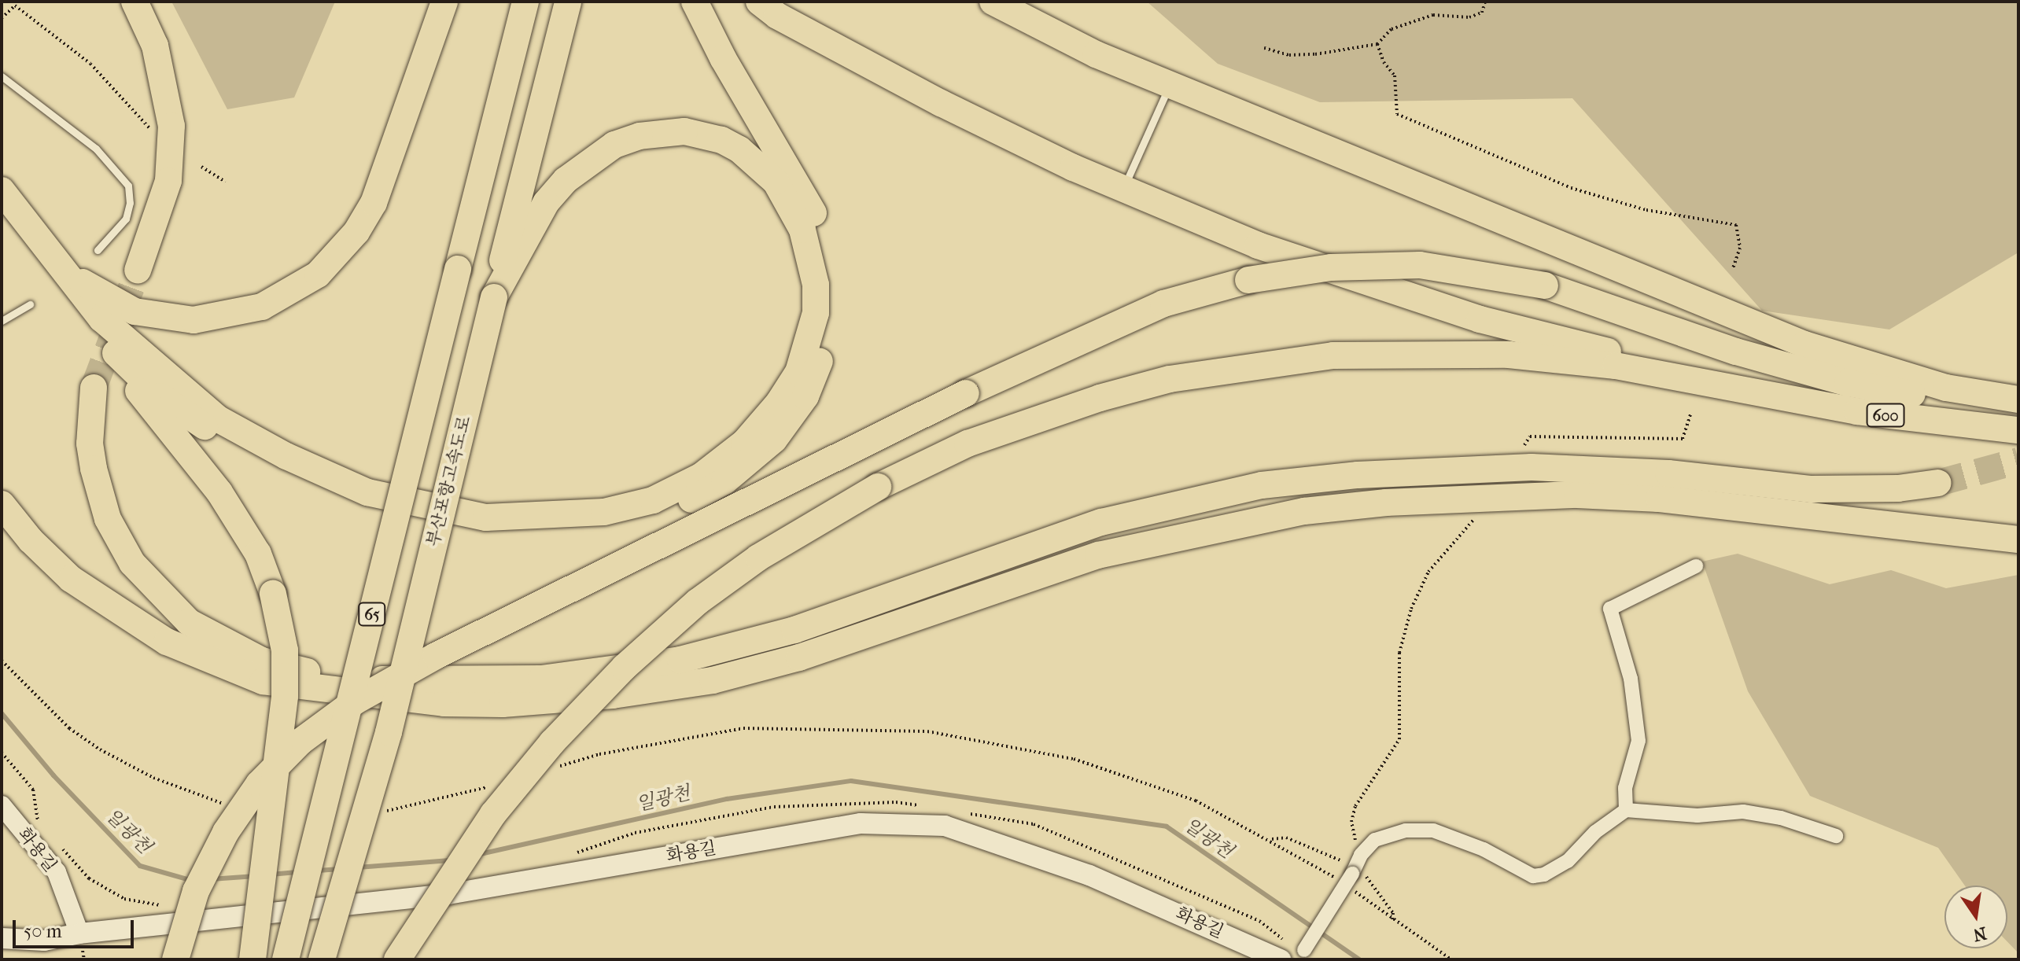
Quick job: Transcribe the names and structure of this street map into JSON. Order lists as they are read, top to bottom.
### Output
{
  "streets": {
    "highway": ["600", "부산포항고속도로", "65"],
    "main road": ["화용길"]
  },
  "water": ["일광천"],
  "scale_bar": "50 m",
  "north": "bottom"
}
